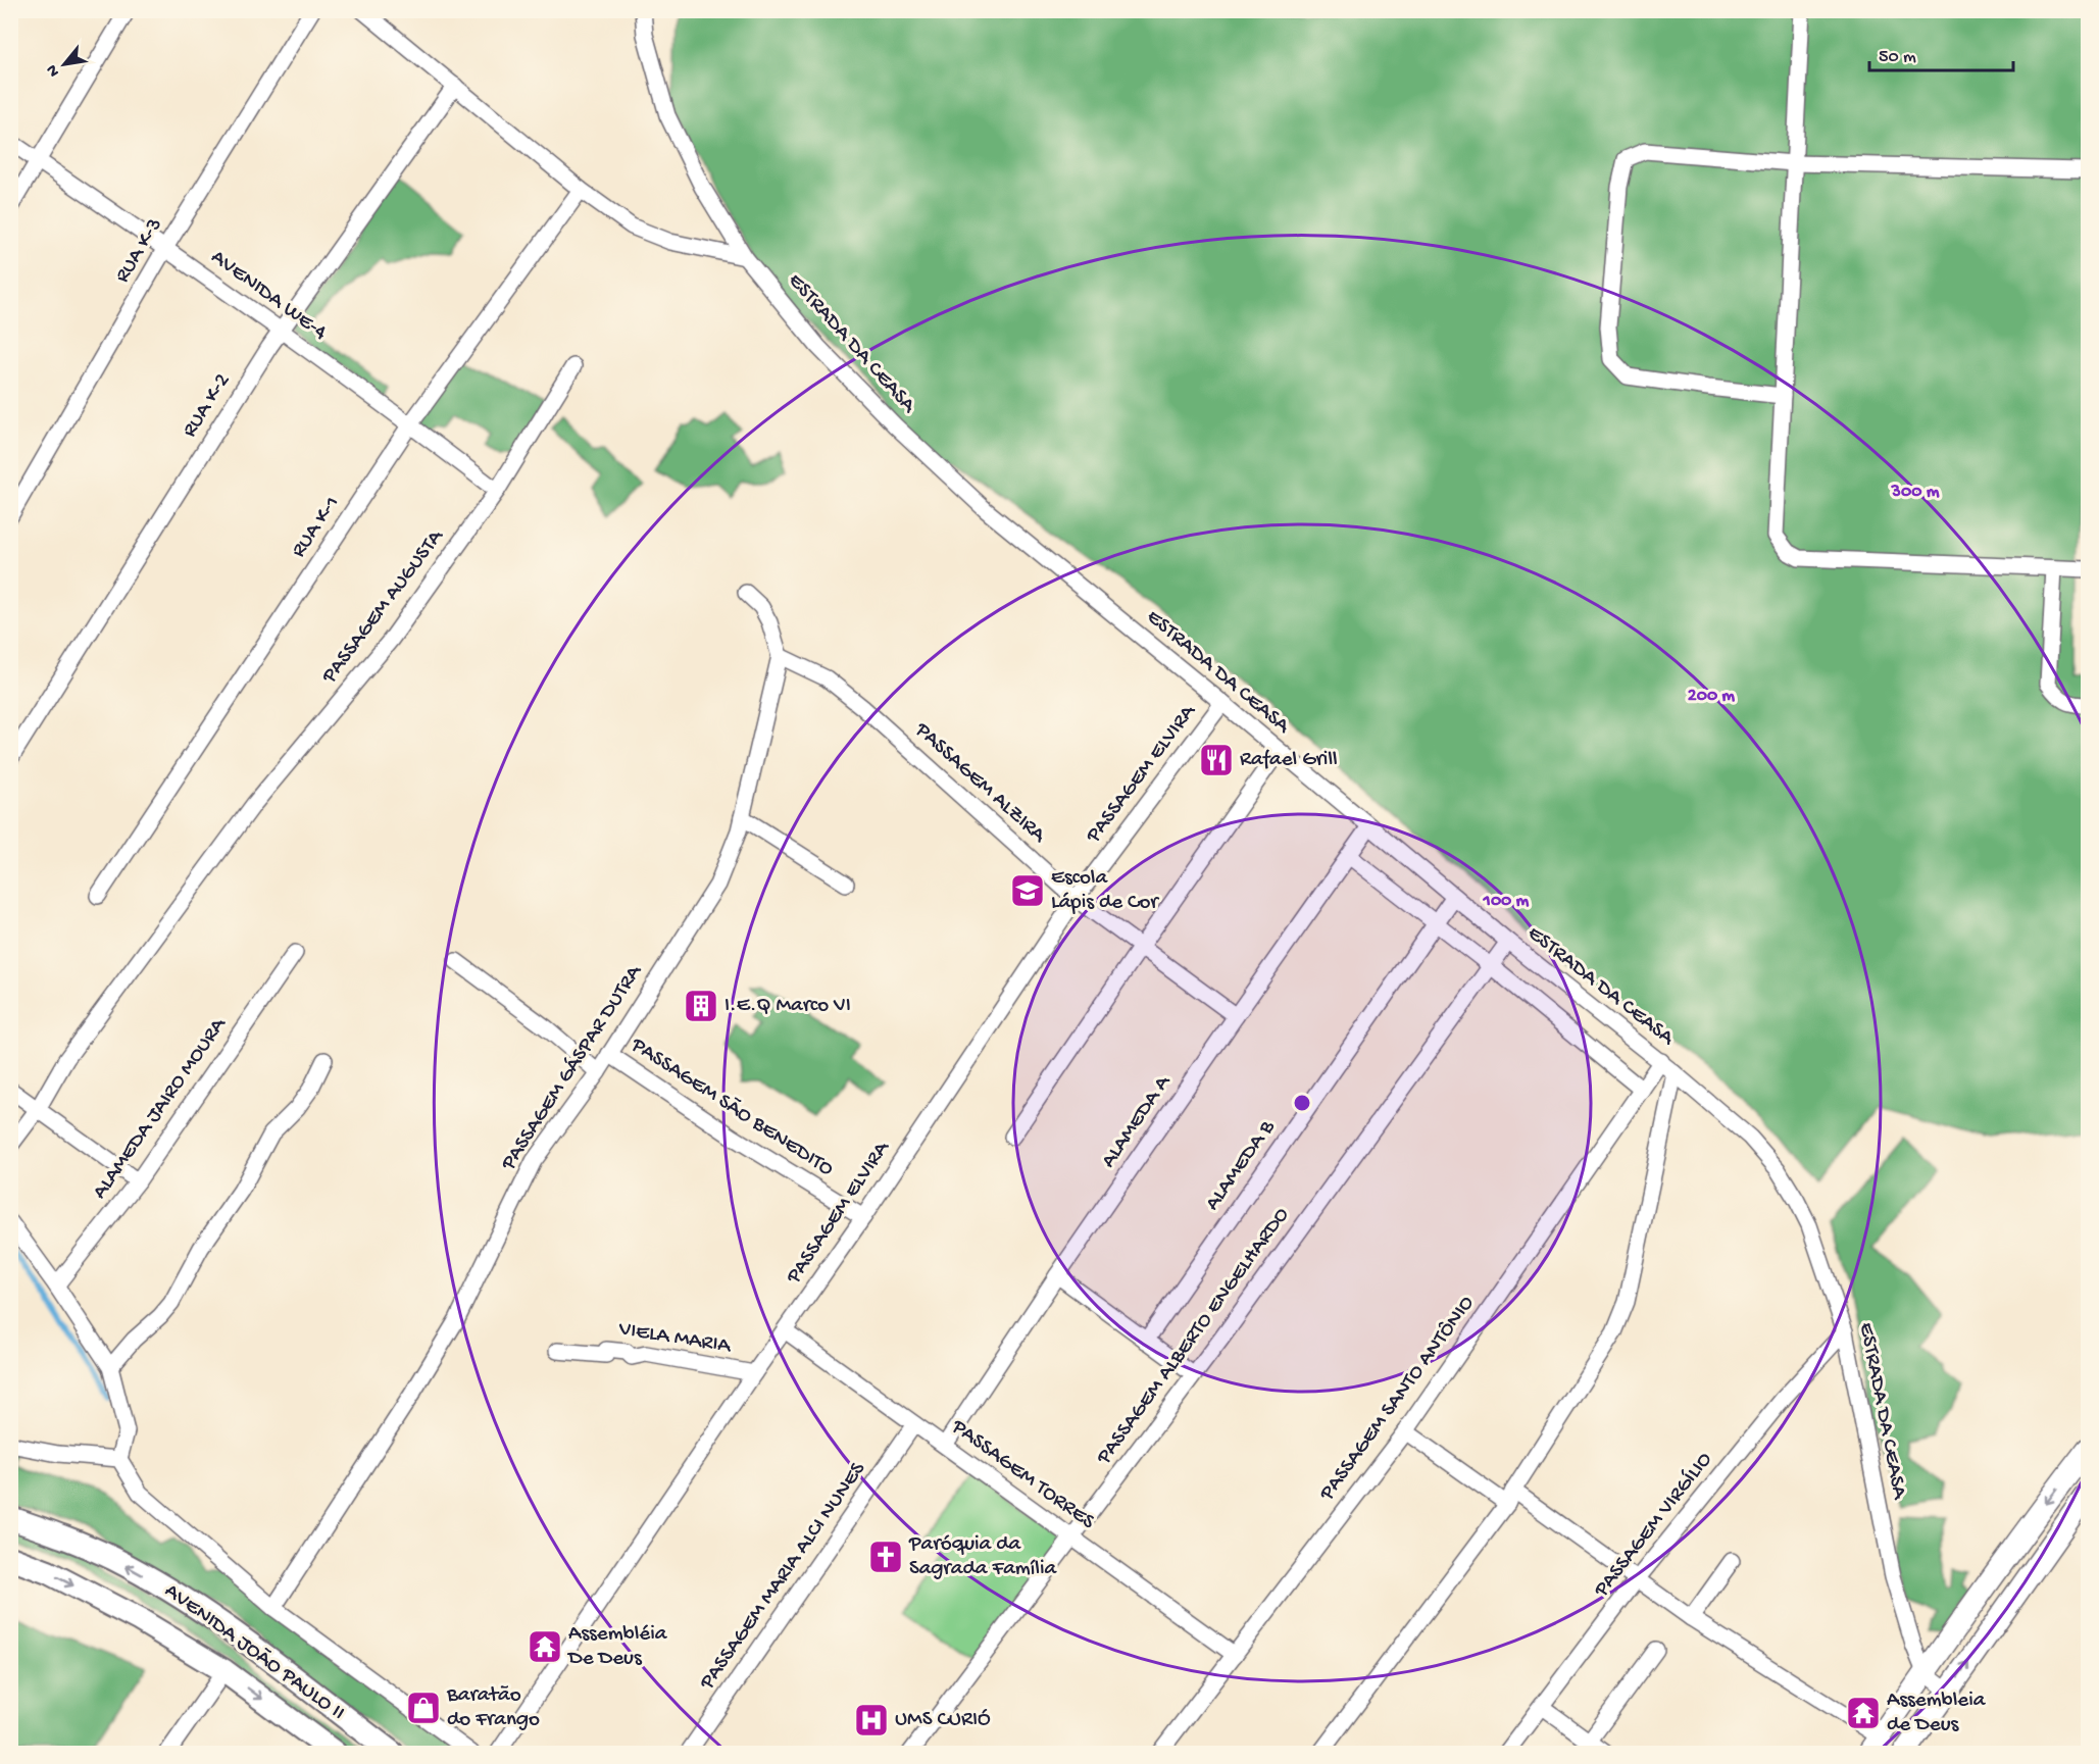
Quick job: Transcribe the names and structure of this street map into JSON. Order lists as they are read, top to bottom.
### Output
{
  "streets": {
    "main road": ["AVENIDA JOÃO PAULO II"],
    "street": [
      "RUA K-3",
      "AVENIDA WE-4",
      "ESTRADA DA CEASA",
      "RUA K-2",
      "RUA K-1",
      "PASSAGEM AUGUSTA",
      "PASSAGEM ELVIRA",
      "PASSAGEM ALZIRA",
      "PASSAGEM GÁSPAR DUTRA",
      "PASSAGEM SÃO BENEDITO",
      "ALAMEDA JAIRO MOURA",
      "ALAMEDA A",
      "ALAMEDA B",
      "PASSAGEM ALBERTO ENGELHARDO",
      "VIELA MARIA",
      "PASSAGEM SANTO ANTÔNIO",
      "PASSAGEM TORRES",
      "PASSAGEM VIRGÍLIO",
      "PASSAGEM MARIA ALCI NUNES"
    ]
  },
  "crossings": [
    ["RUA K-3", "AVENIDA WE-4"],
    ["AVENIDA WE-4", "RUA K-2"],
    ["AVENIDA WE-4", "RUA K-1"],
    ["AVENIDA WE-4", "PASSAGEM AUGUSTA"],
    ["ESTRADA DA CEASA", "PASSAGEM ELVIRA"],
    ["ESTRADA DA CEASA", "ALAMEDA A"],
    ["ESTRADA DA CEASA", "ALAMEDA B"],
    ["ESTRADA DA CEASA", "PASSAGEM ALBERTO ENGELHARDO"],
    ["ESTRADA DA CEASA", "PASSAGEM SANTO ANTÔNIO"],
    ["ESTRADA DA CEASA", "PASSAGEM VIRGÍLIO"],
    ["PASSAGEM ELVIRA", "PASSAGEM ALZIRA"],
    ["PASSAGEM ELVIRA", "PASSAGEM SÃO BENEDITO"],
    ["PASSAGEM ELVIRA", "VIELA MARIA"],
    ["PASSAGEM ELVIRA", "PASSAGEM TORRES"],
    ["PASSAGEM ALZIRA", "PASSAGEM GÁSPAR DUTRA"],
    ["PASSAGEM ALZIRA", "ALAMEDA A"],
    ["PASSAGEM GÁSPAR DUTRA", "PASSAGEM SÃO BENEDITO"],
    ["ALAMEDA A", "PASSAGEM TORRES"],
    ["PASSAGEM ALBERTO ENGELHARDO", "PASSAGEM TORRES"],
    ["PASSAGEM SANTO ANTÔNIO", "PASSAGEM TORRES"],
    ["PASSAGEM TORRES", "PASSAGEM MARIA ALCI NUNES"]
  ],
  "places": {
    "restaurant": ["Rafael Grill"],
    "school or university": ["Escola Lápis de Cor"],
    "building": ["I.E.Q Marco VI"],
    "church": ["Paróquia da Sagrada Família"],
    "temple": ["Assembléia De Deus", "Assembleia de Deus"],
    "shop": ["Baratão do Frango"],
    "hospital": ["UMS CURIÓ"]
  },
  "scale_bar": "50 m",
  "north": "bottom left",
  "rings": ["300 m", "200 m", "100 m"]
}
